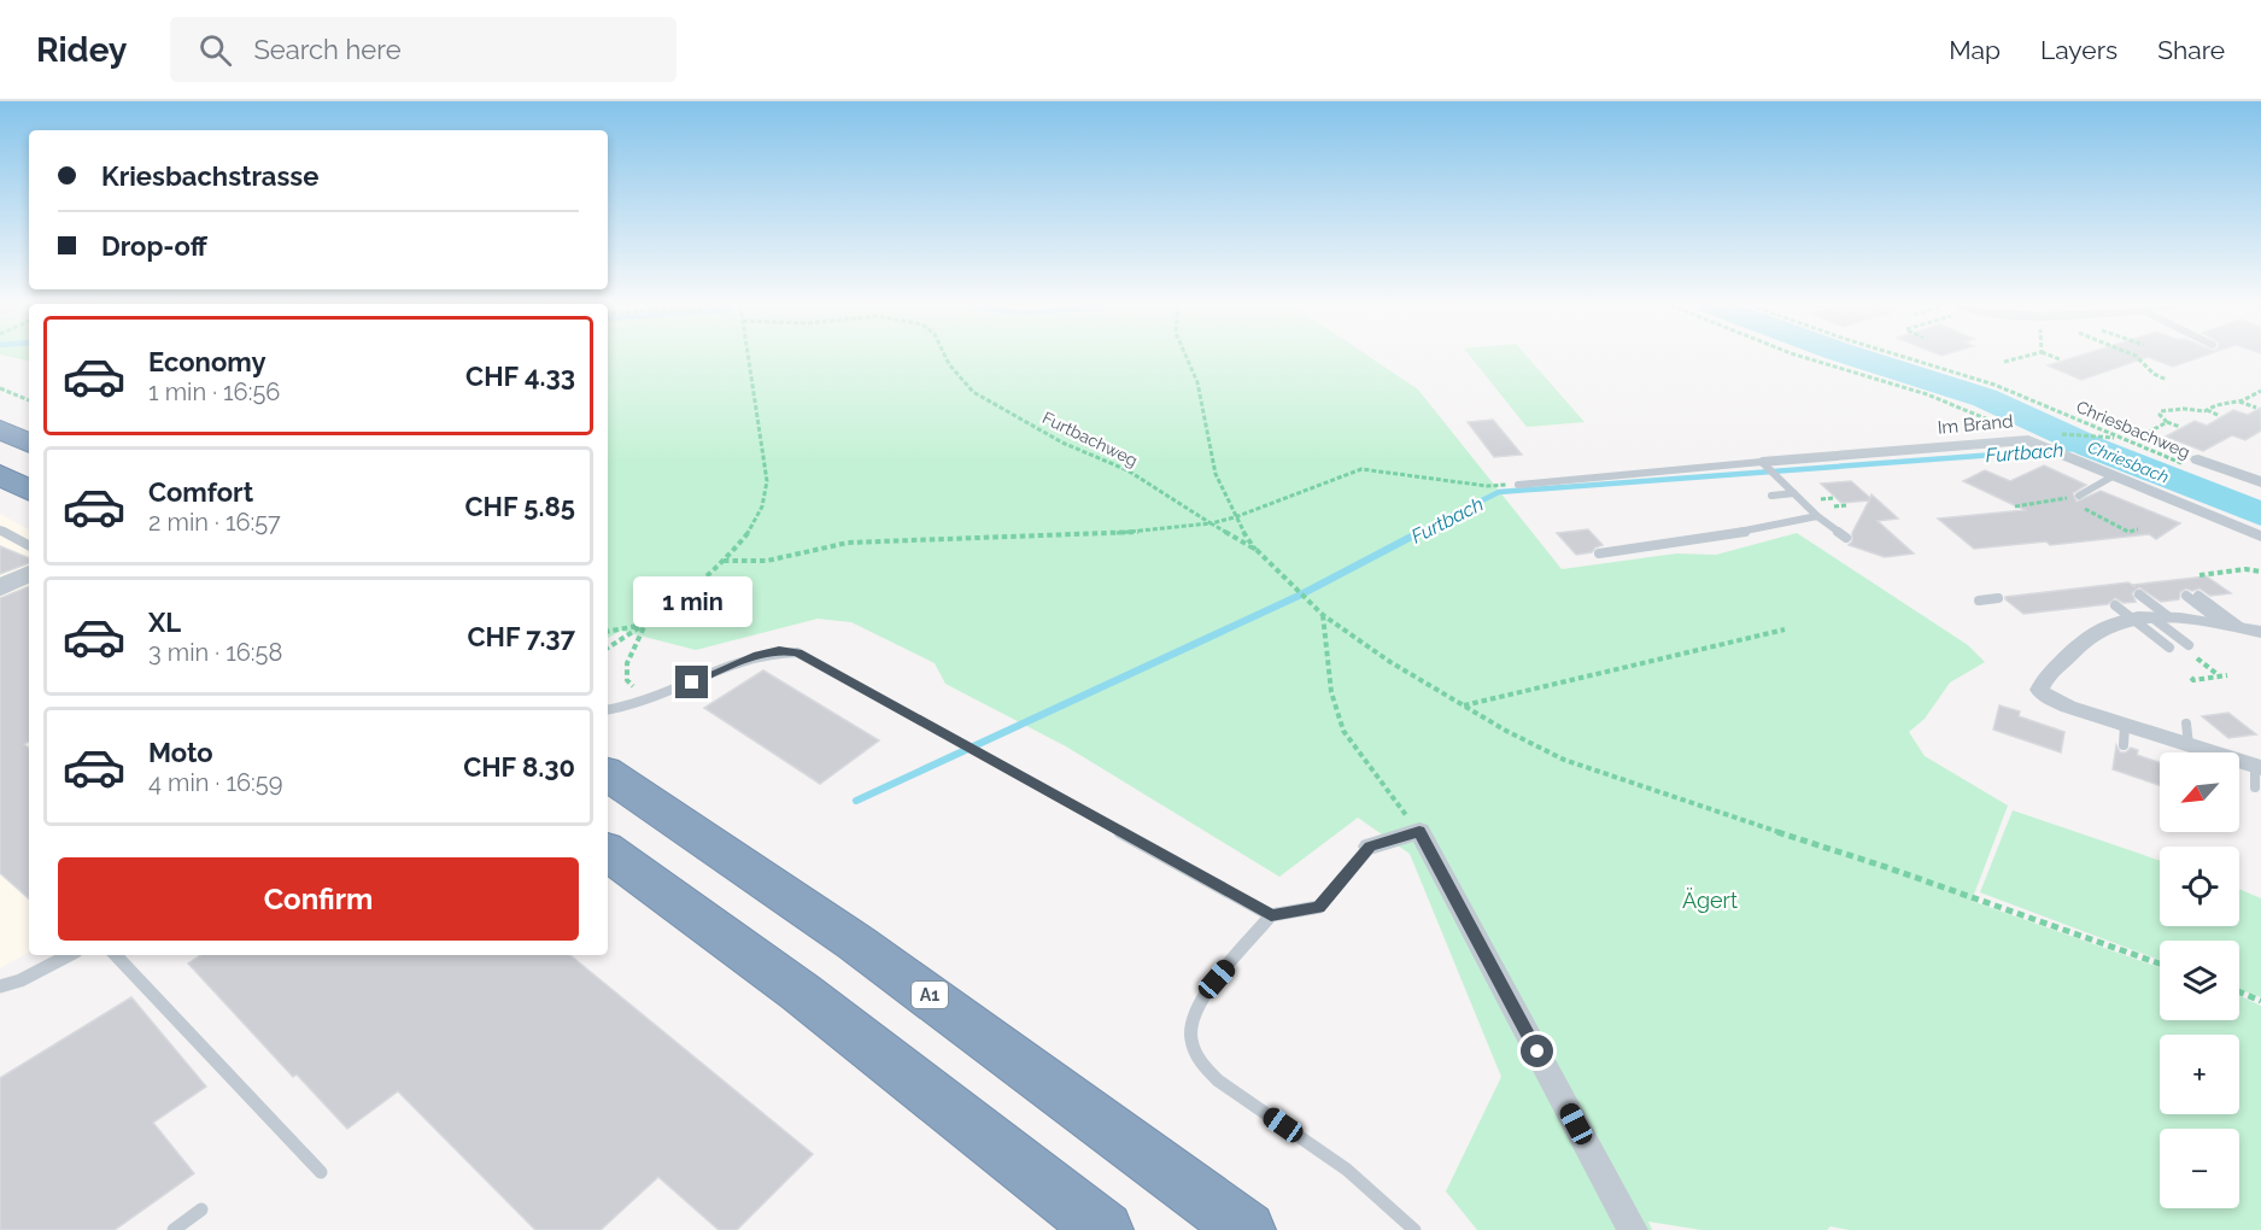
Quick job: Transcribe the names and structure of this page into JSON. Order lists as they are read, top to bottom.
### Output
{
  "streets": {
    "highway": ["A1"],
    "street": ["Im Brand"],
    "path": ["Chriesbachweg", "Furtbachweg"]
  },
  "water": ["Furtbach", "Chriesbach"],
  "parks": ["Ägert"],
  "north": "bottom left",
  "page": {
    "header": "Ridey",
    "search": "Search here",
    "nav": ["Map", "Layers", "Share"],
    "banner": ["Kriesbachstrasse", "Drop-off"],
    "list": [
      {
        "name": "Economy",
        "note": "1 min · 16:56",
        "value": "CHF 4.33"
      },
      {
        "name": "Comfort",
        "note": "2 min · 16:57",
        "value": "CHF 5.85"
      },
      {
        "name": "XL",
        "note": "3 min · 16:58",
        "value": "CHF 7.37"
      },
      {
        "name": "Moto",
        "note": "4 min · 16:59",
        "value": "CHF 8.30"
      }
    ],
    "bubble": "1 min",
    "map_buttons": ["+", "−"],
    "buttons": "Confirm"
  }
}
